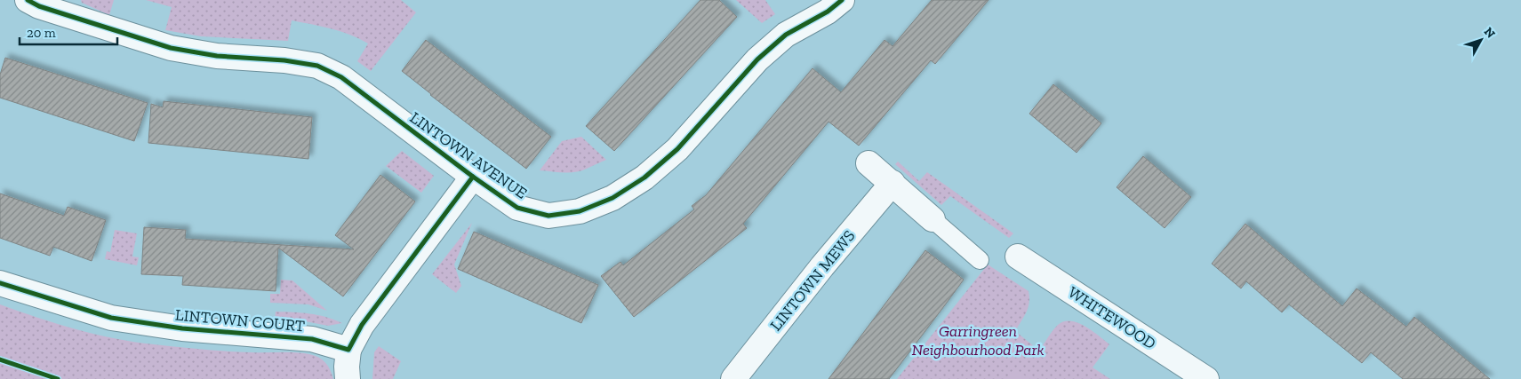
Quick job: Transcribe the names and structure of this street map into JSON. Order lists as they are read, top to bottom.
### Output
{
  "streets": {
    "street": [
      "LINTOWN AVENUE",
      "LINTOWN MEWS",
      "WHITEWOOD",
      "LINTOWN COURT"
    ]
  },
  "parks": ["Garringreen Neighbourhood Park"],
  "scale_bar": "20 m",
  "north": "top right"
}
